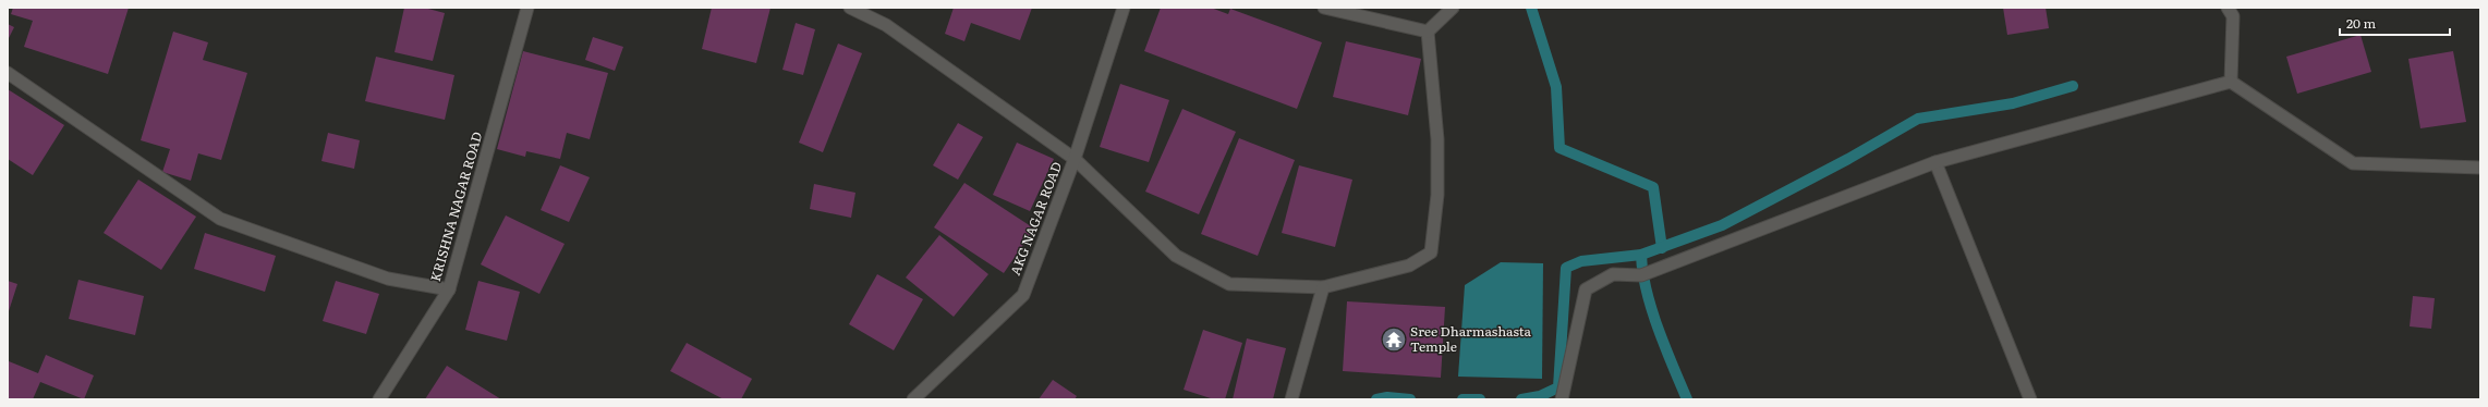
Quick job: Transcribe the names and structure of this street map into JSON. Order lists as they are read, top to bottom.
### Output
{
  "streets": {
    "street": ["KRISHNA NAGAR ROAD", "AKG NAGAR ROAD"]
  },
  "places": {
    "temple": ["Sree Dharmashasta Temple"]
  },
  "scale_bar": "20 m"
}
